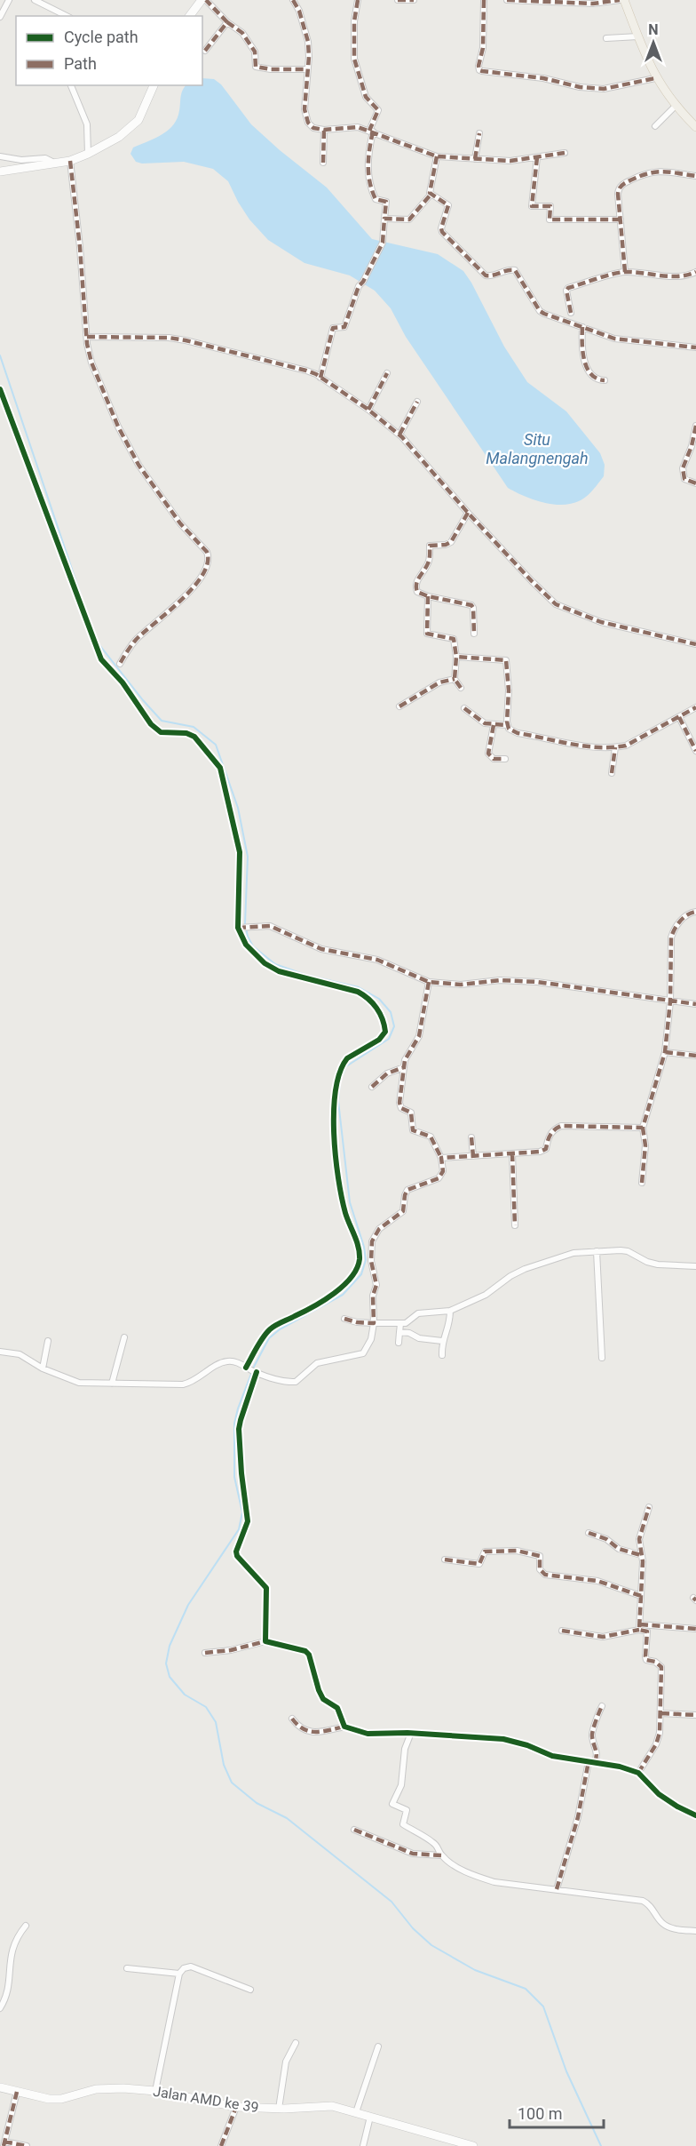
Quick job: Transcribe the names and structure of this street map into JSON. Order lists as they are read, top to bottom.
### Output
{
  "streets": {
    "street": ["Jalan AMD ke 39"]
  },
  "water": ["Situ Malangnengah"],
  "legend": ["Cycle path", "Path"],
  "scale_bar": "100 m",
  "north": "top"
}
